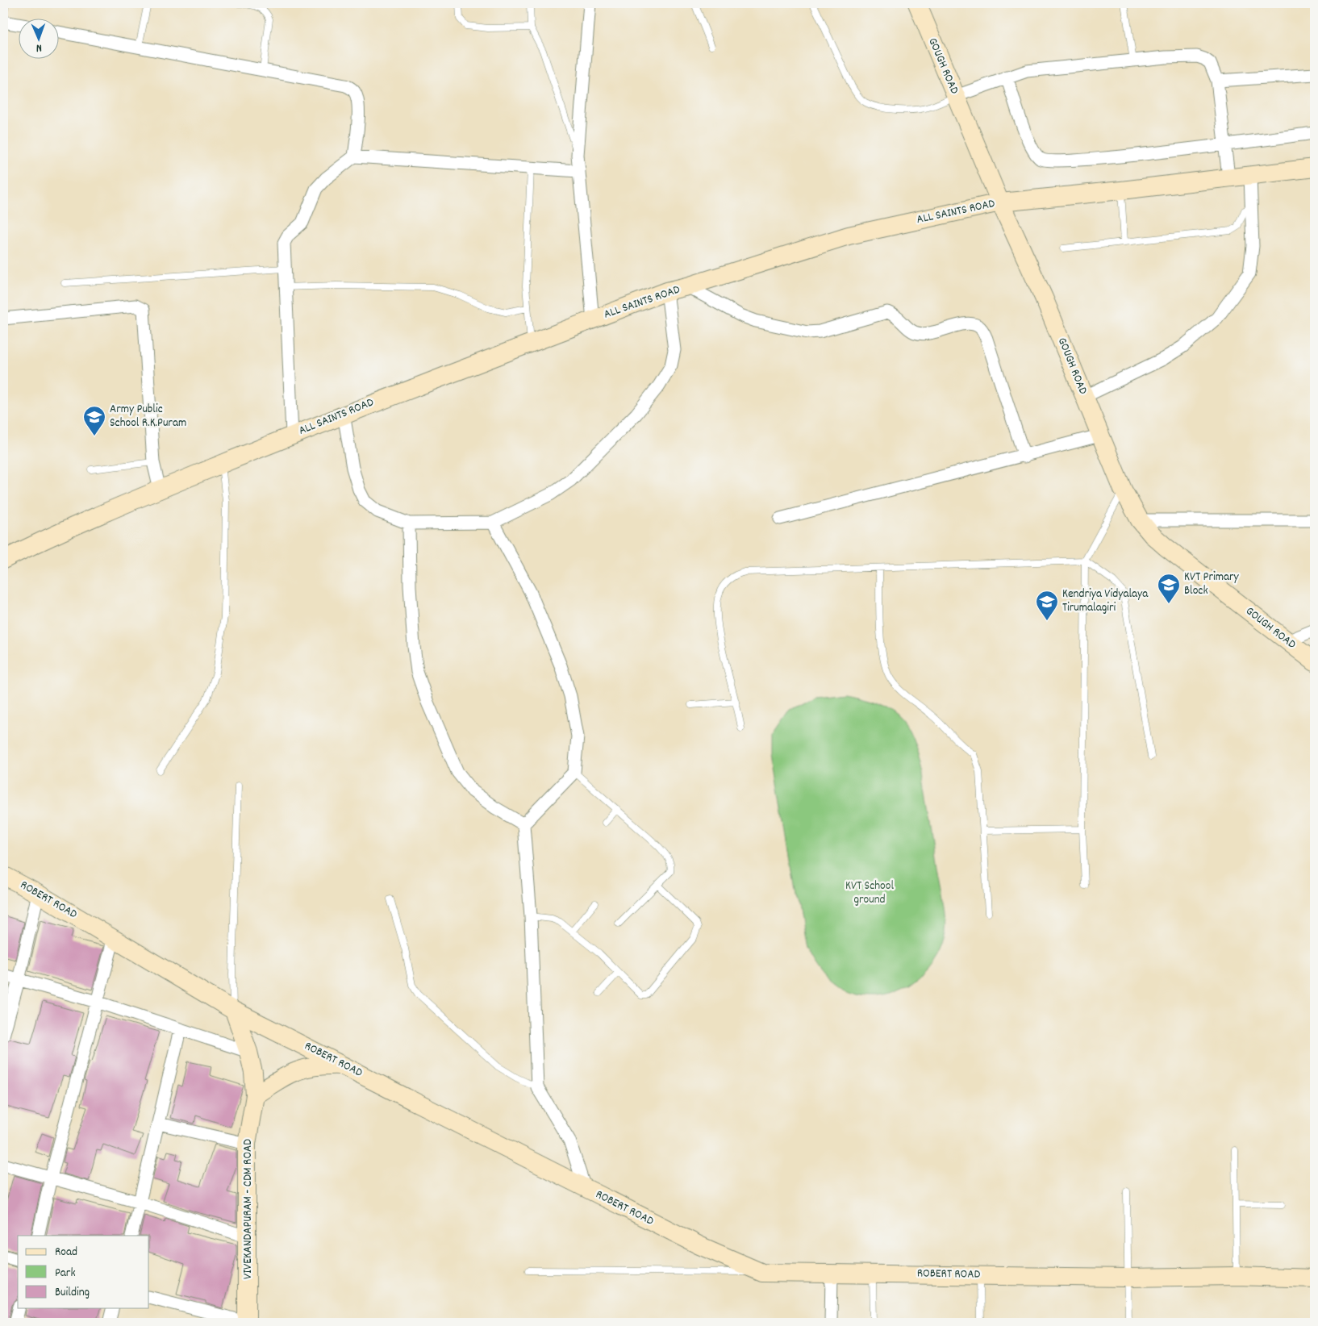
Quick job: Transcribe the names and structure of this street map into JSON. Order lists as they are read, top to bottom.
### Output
{
  "streets": {
    "street": [
      "GOUGH ROAD",
      "ALL SAINTS ROAD",
      "ROBERT ROAD",
      "VIVEKANDAPURAM - CDM ROAD"
    ]
  },
  "crossings": [
    ["GOUGH ROAD", "ALL SAINTS ROAD"],
    ["ROBERT ROAD", "VIVEKANDAPURAM - CDM ROAD"]
  ],
  "parks": ["KVT School ground"],
  "places": {
    "school or university": ["Army Public School R.K.Puram", "KVT Primary Block", "Kendriya Vidyalaya Tirumalagiri"]
  },
  "legend": ["Road", "Park", "Building"],
  "north": "bottom"
}
